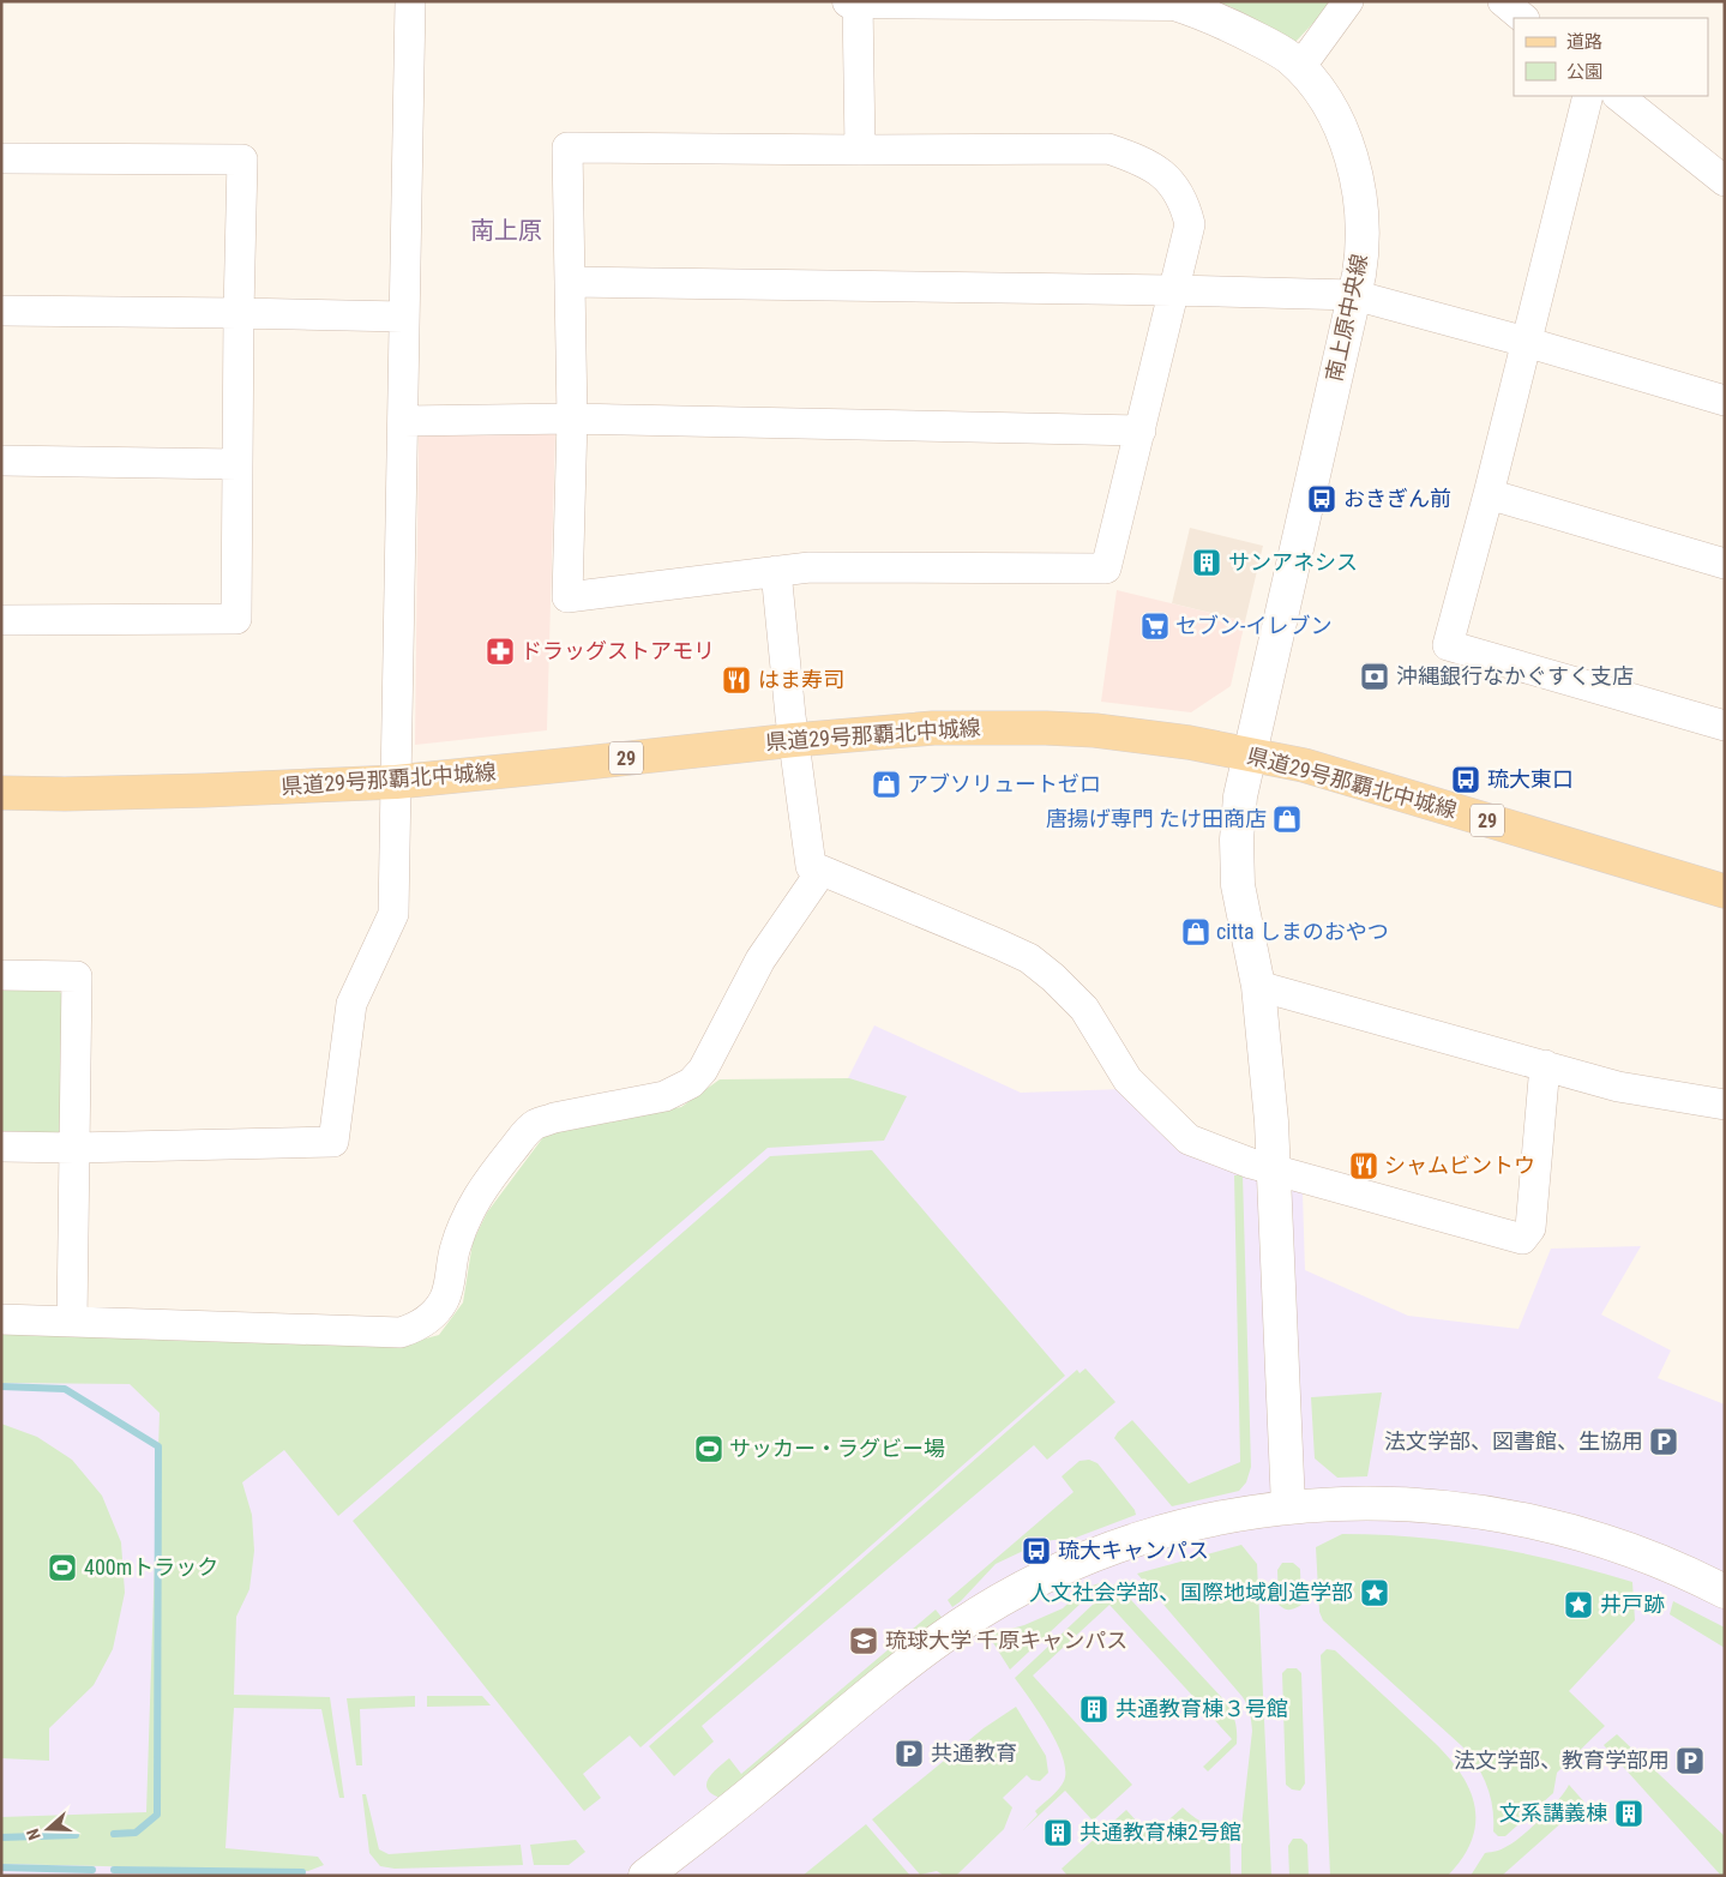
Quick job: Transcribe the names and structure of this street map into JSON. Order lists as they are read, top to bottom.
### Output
{
  "streets": {
    "main road": ["県道29号那覇北中城線", "29"],
    "street": ["南上原中央線"]
  },
  "crossings": [
    ["南上原中央線", "県道29号那覇北中城線"]
  ],
  "districts": ["南上原"],
  "places": {
    "bus stop": ["おきぎん前", "琉大東口", "琉大キャンパス"],
    "building": [
      "サンアネシス",
      "共通教育棟３号館",
      "文系講義棟",
      "共通教育棟2号館"
    ],
    "supermarket": ["セブン-イレブン"],
    "pharmacy": ["ドラッグストアモリ"],
    "bank": ["沖縄銀行なかぐすく支店"],
    "restaurant": ["はま寿司", "シャムビントウ"],
    "shop": ["アブソリュートゼロ", "唐揚げ専門 たけ田商店", "citta しまのおやつ"],
    "parking": ["法文学部、図書館、生協用", "共通教育", "法文学部、教育学部用"],
    "sports": ["サッカー・ラグビー場", "400mトラック"],
    "place": ["人文社会学部、国際地域創造学部", "井戸跡"],
    "school or university": ["琉球大学 千原キャンパス"]
  },
  "legend": ["道路", "公園"],
  "north": "left"
}
